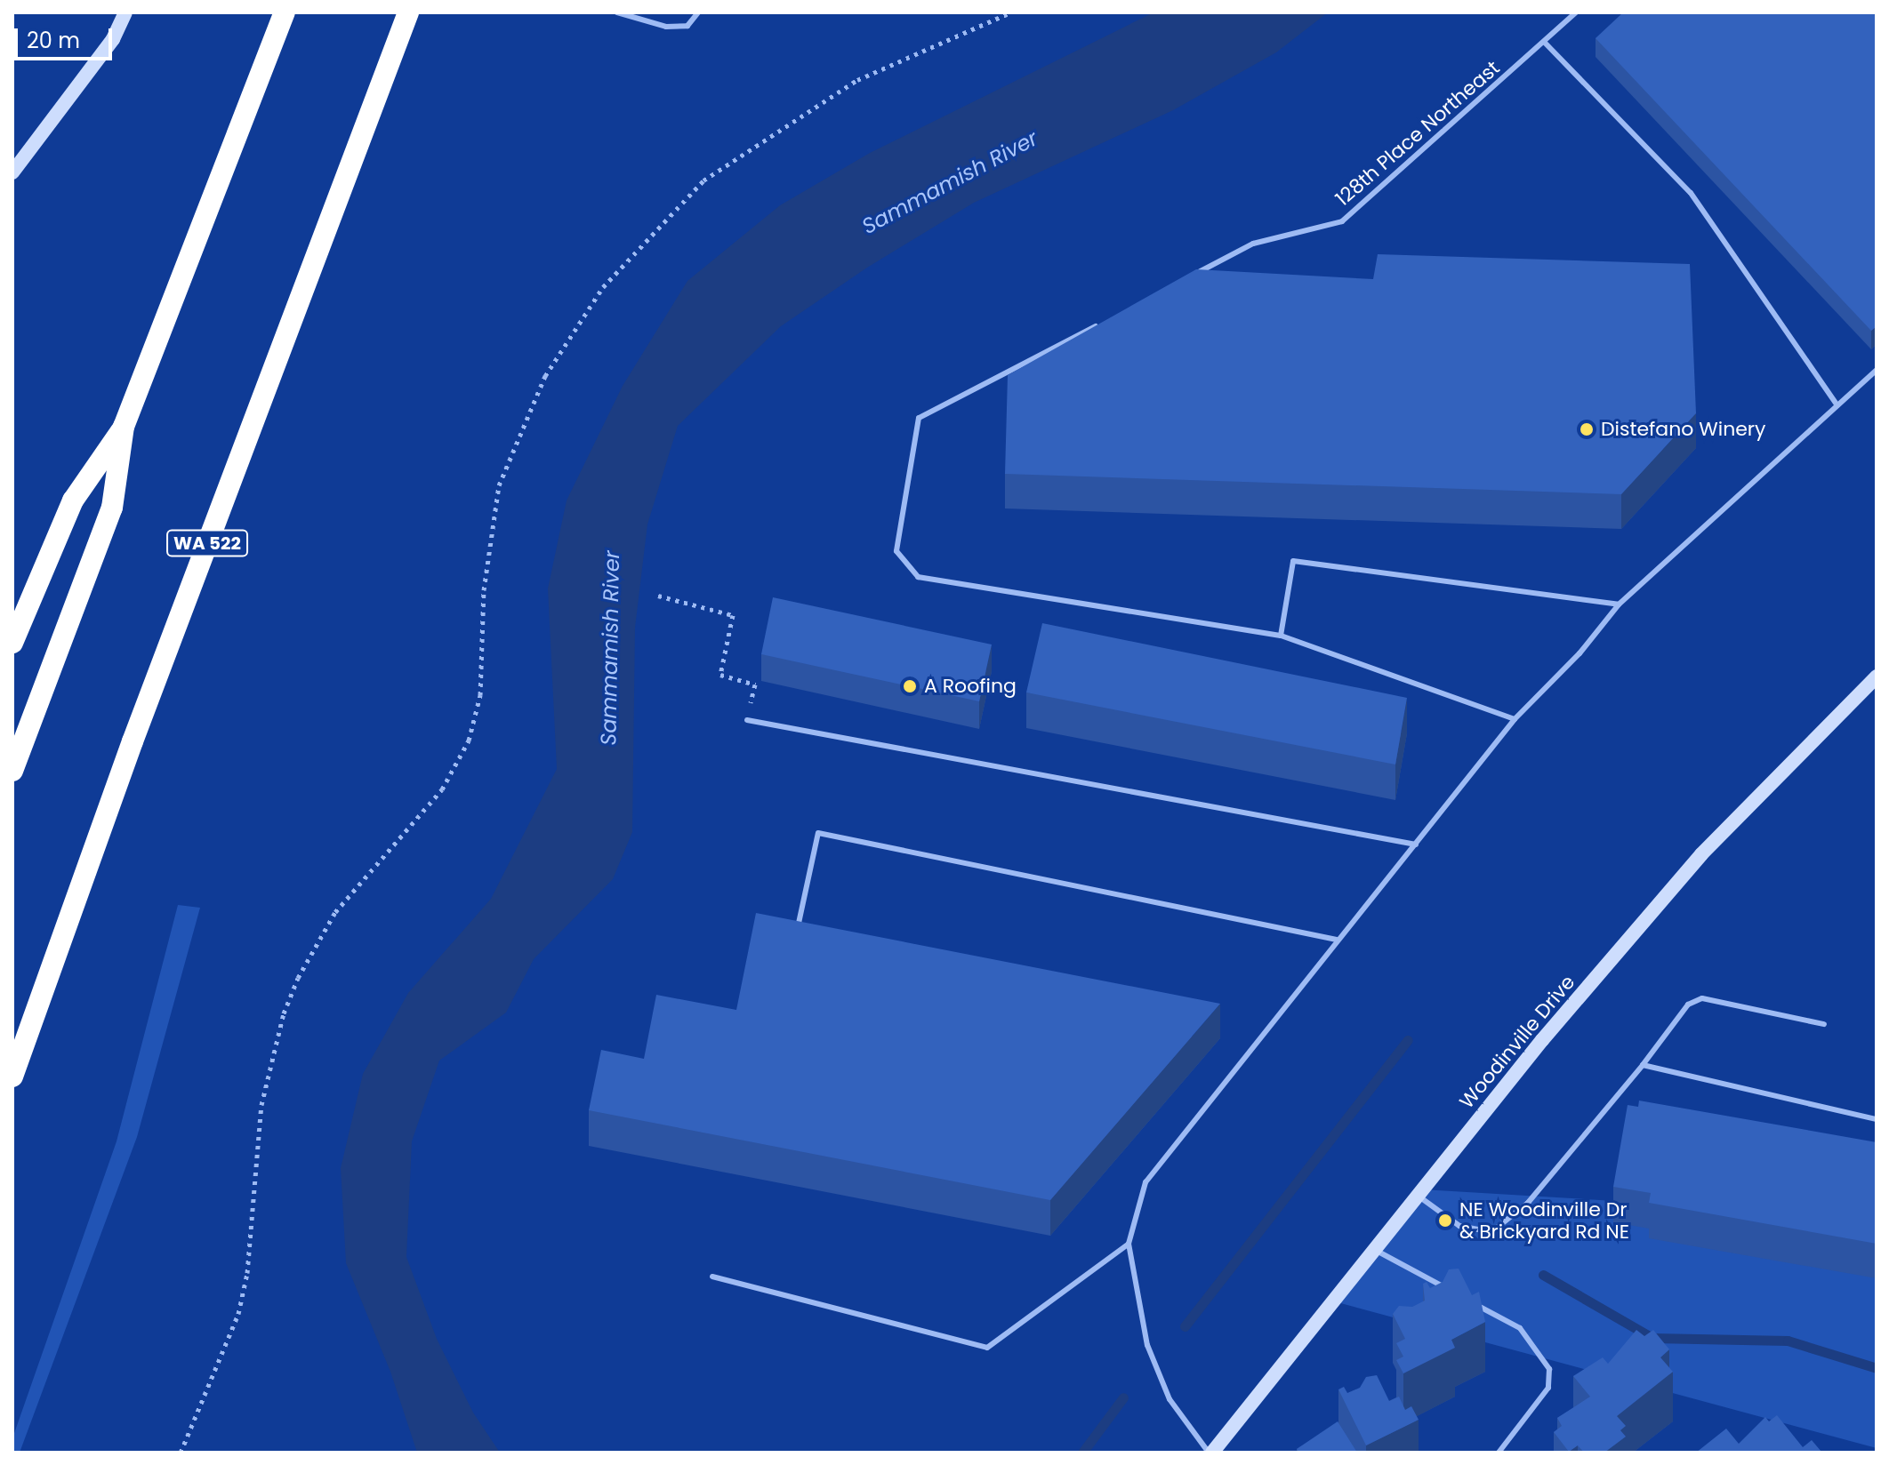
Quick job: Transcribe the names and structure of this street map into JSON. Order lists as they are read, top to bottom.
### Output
{
  "streets": {
    "highway": ["WA 522"],
    "main road": ["Woodinville Drive"],
    "lane": ["128th Place Northeast"]
  },
  "water": ["Sammamish River"],
  "places": ["Distefano Winery", "A Roofing", "NE Woodinville Dr & Brickyard Rd NE"],
  "scale_bar": "20 m"
}
